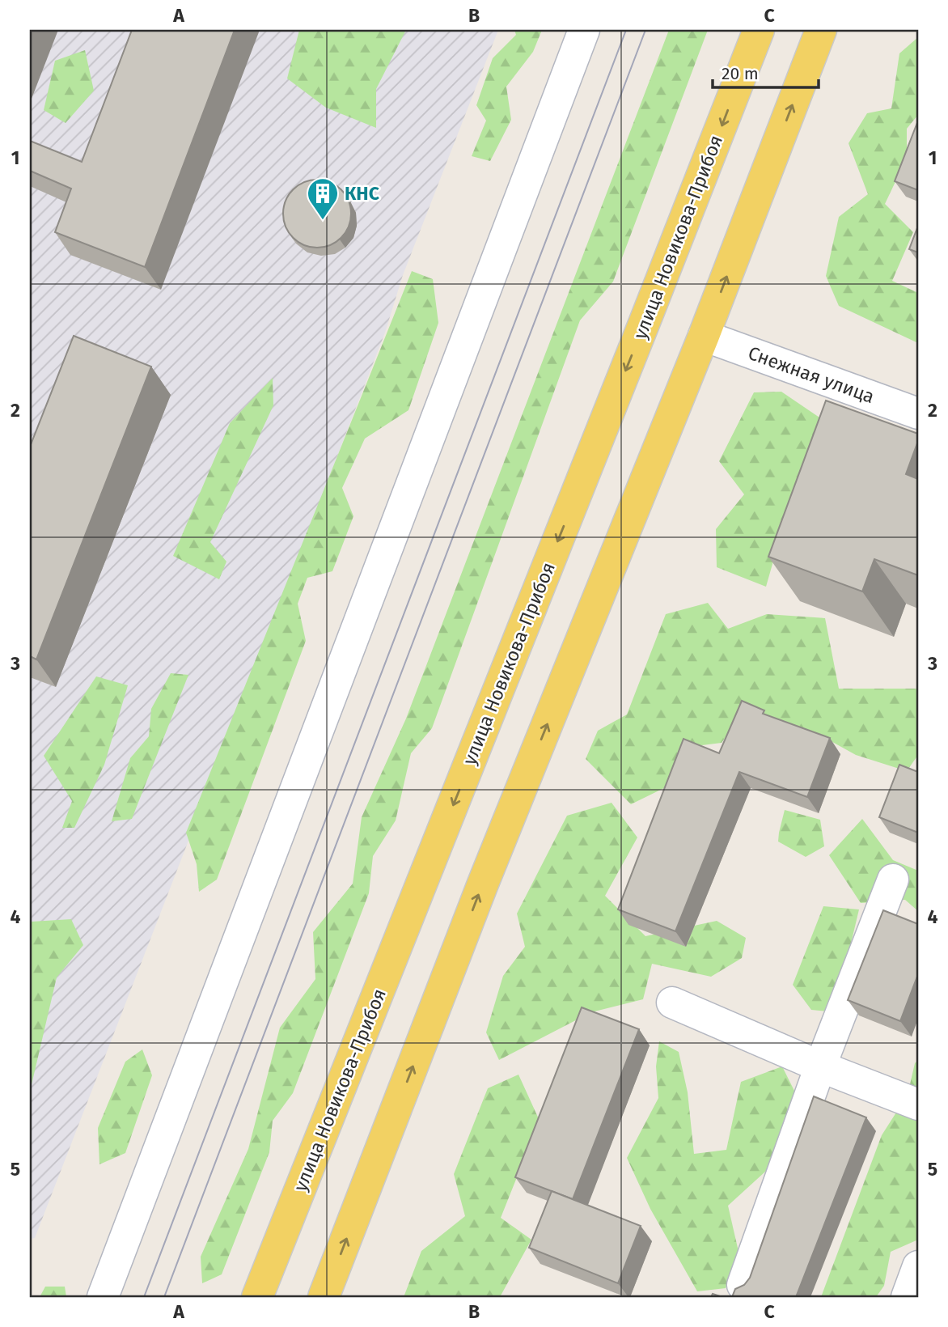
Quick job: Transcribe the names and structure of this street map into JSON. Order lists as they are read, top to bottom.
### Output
{
  "streets": {
    "main road": ["улица Новикова-Прибоя"],
    "street": ["Снежная улица"]
  },
  "places": {
    "building": ["КНС"]
  },
  "scale_bar": "20 m",
  "grid": {
    "columns": ["A", "B", "C"],
    "rows": [
      "1",
      "2",
      "3",
      "4",
      "5"
    ]
  }
}
